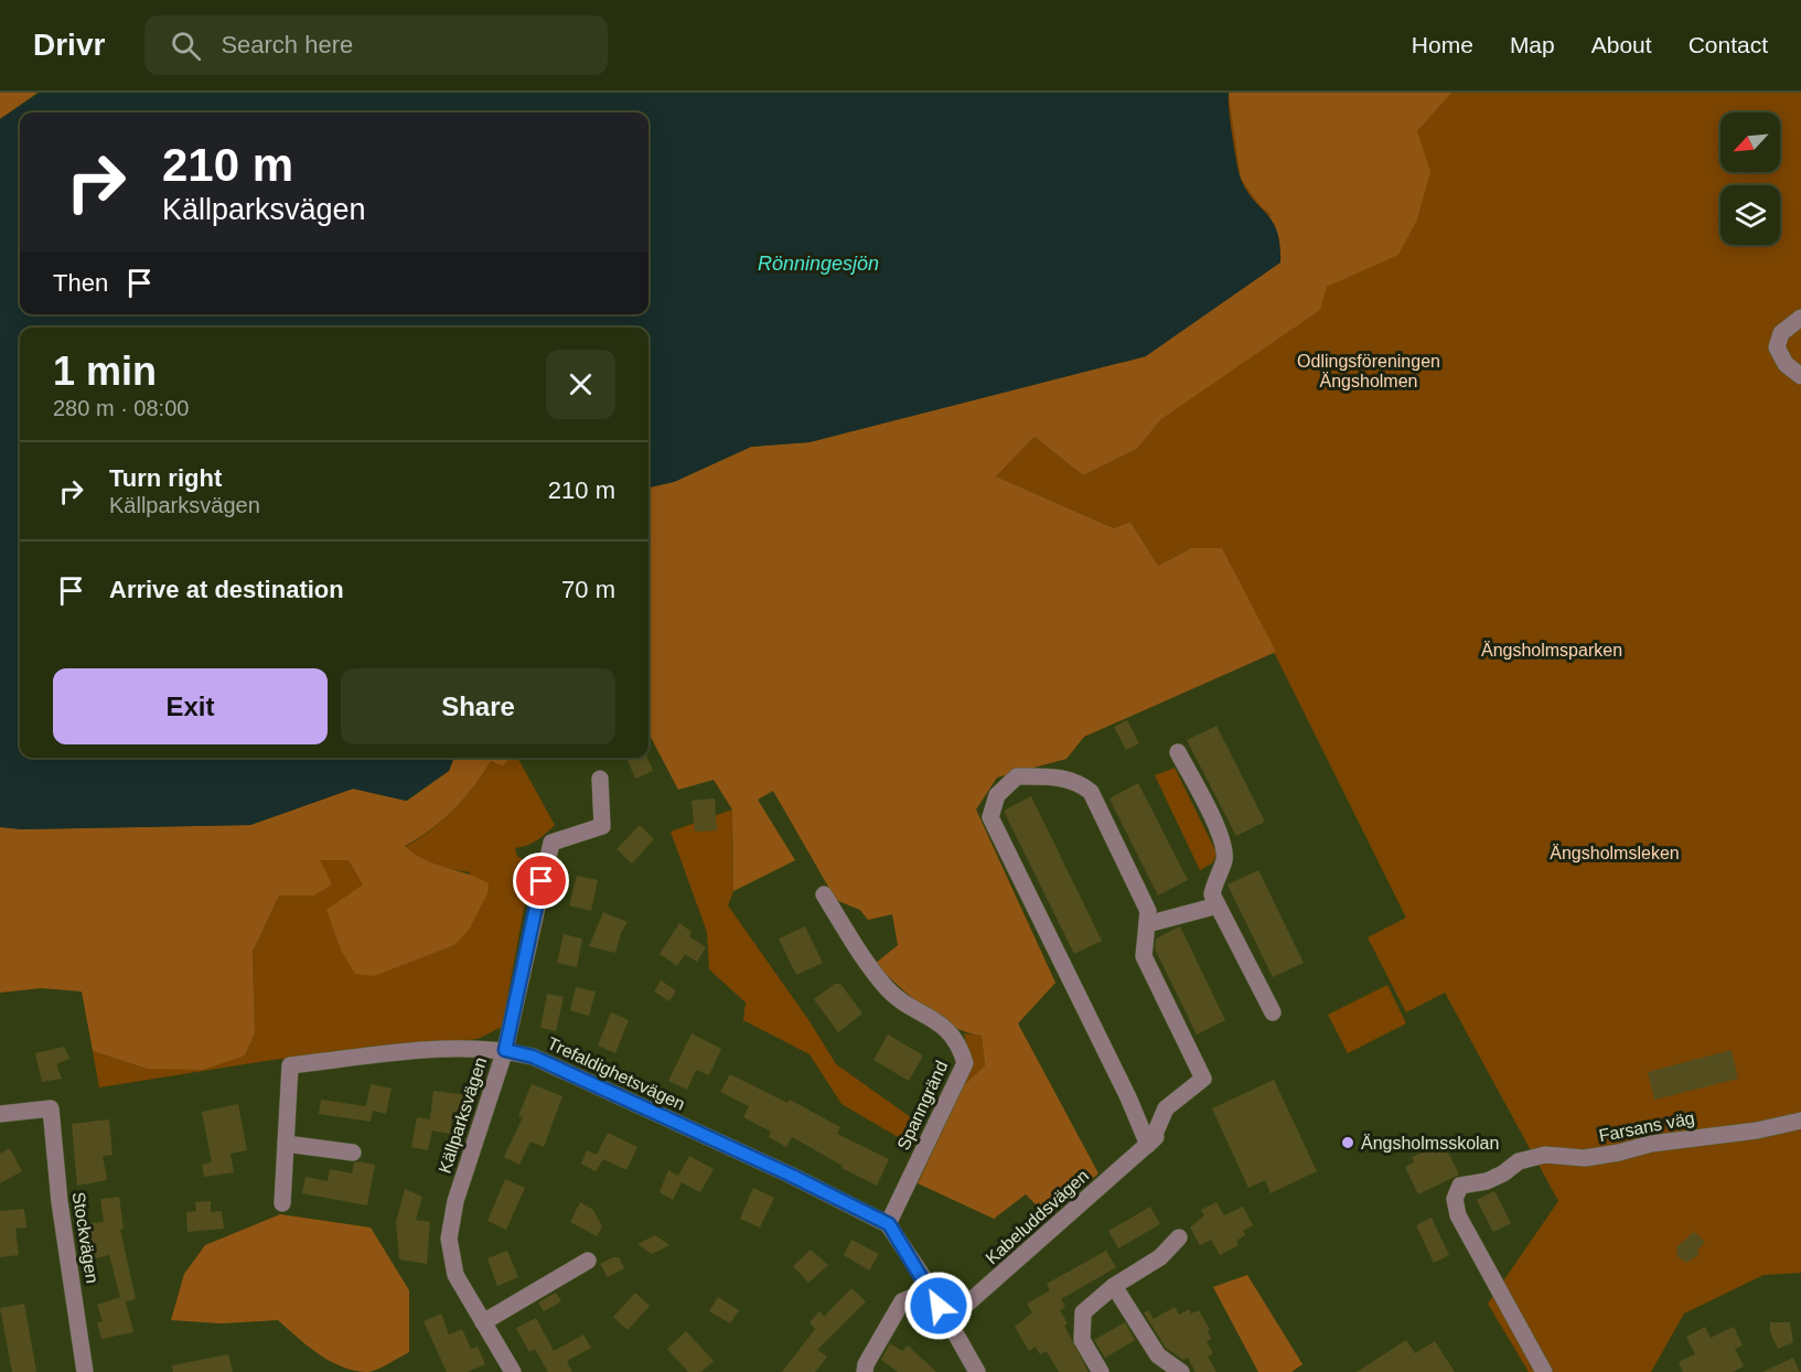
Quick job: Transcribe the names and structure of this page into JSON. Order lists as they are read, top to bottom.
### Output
{
  "streets": {
    "street": [
      "Trefaldighetsvägen",
      "Spanngränd",
      "Källparksvägen",
      "Farsans väg",
      "Kabeluddsvägen",
      "Stockvägen"
    ]
  },
  "crossings": [
    ["Trefaldighetsvägen", "Spanngränd"],
    ["Trefaldighetsvägen", "Källparksvägen"]
  ],
  "water": ["Rönningesjön"],
  "parks": ["Odlingsföreningen Ängsholmen", "Ängsholmsparken", "Ängsholmsleken"],
  "places": ["Ängsholmsskolan"],
  "north": "bottom left",
  "page": {
    "header": "Drivr",
    "search": "Search here",
    "nav": [
      "Home",
      "Map",
      "About",
      "Contact"
    ],
    "turn": ["210 m", "Källparksvägen"],
    "then": "Then",
    "heading": ["1 min", "280 m · 08:00"],
    "list": [
      {
        "name": "Turn right",
        "note": "Källparksvägen",
        "value": "210 m"
      },
      {
        "name": "Arrive at destination",
        "value": "70 m"
      }
    ],
    "buttons": ["Exit", "Share"]
  }
}
